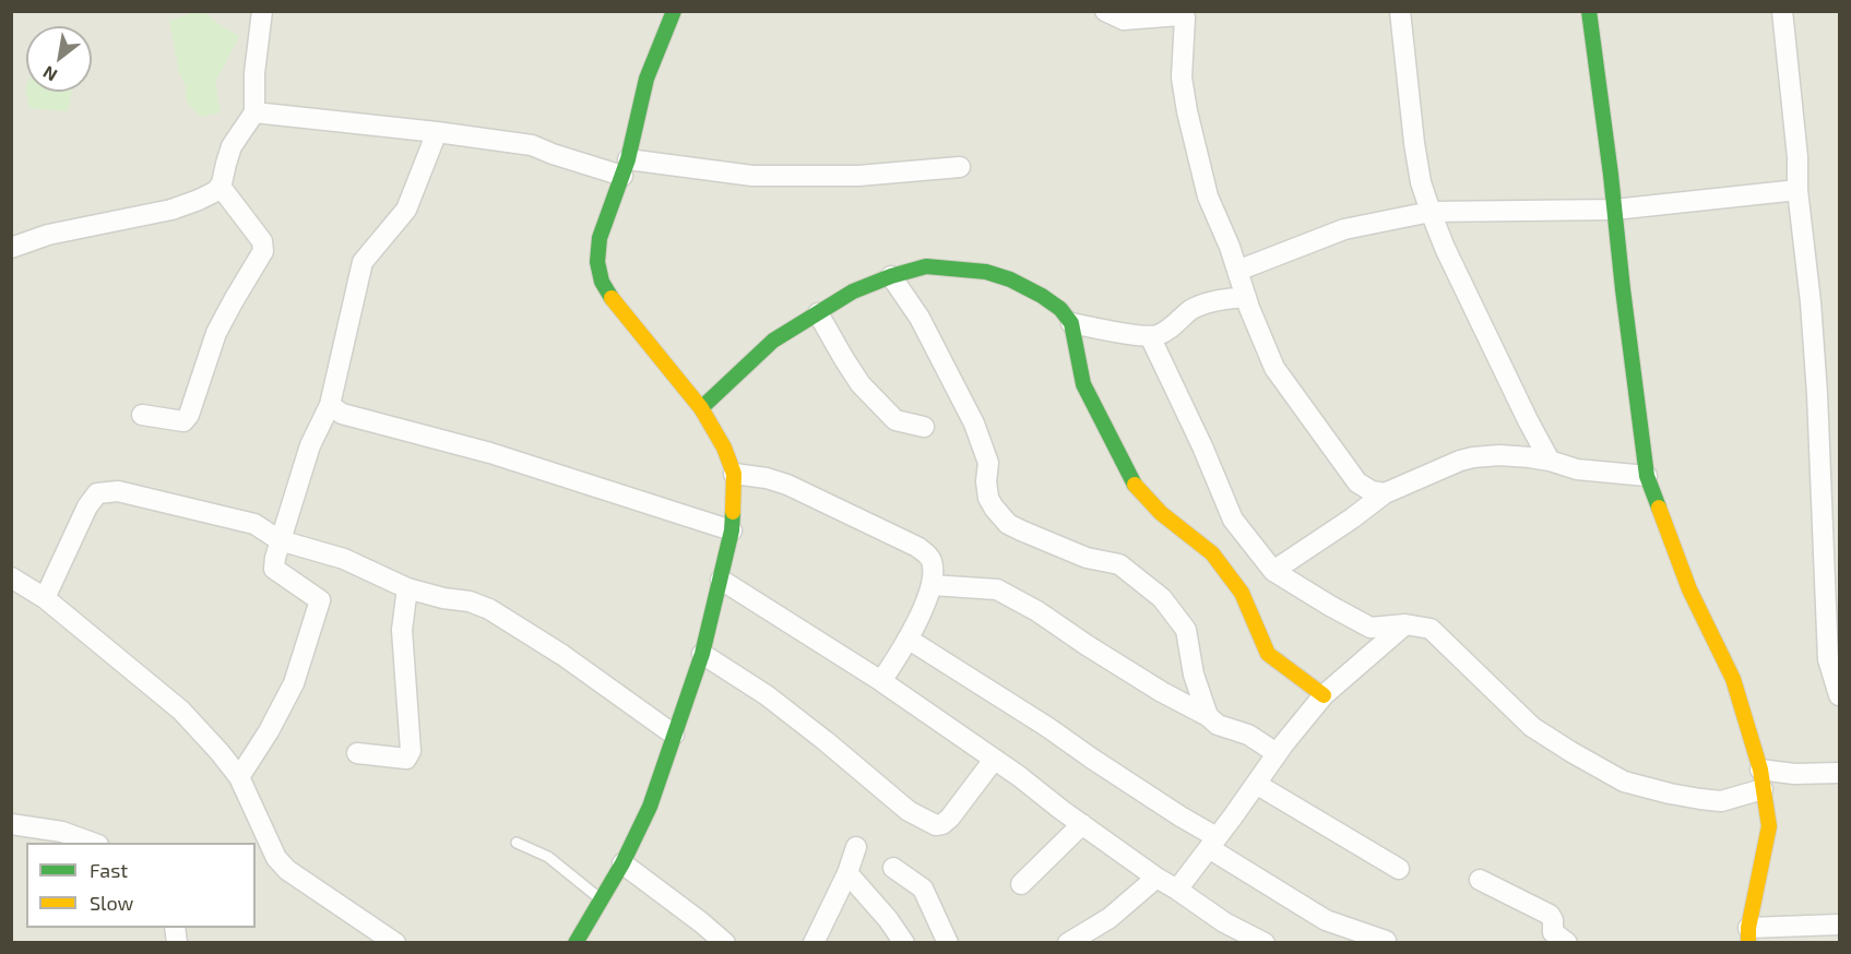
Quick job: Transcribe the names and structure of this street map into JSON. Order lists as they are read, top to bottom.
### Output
{
  "legend": ["Fast", "Slow"],
  "north": "bottom left"
}
